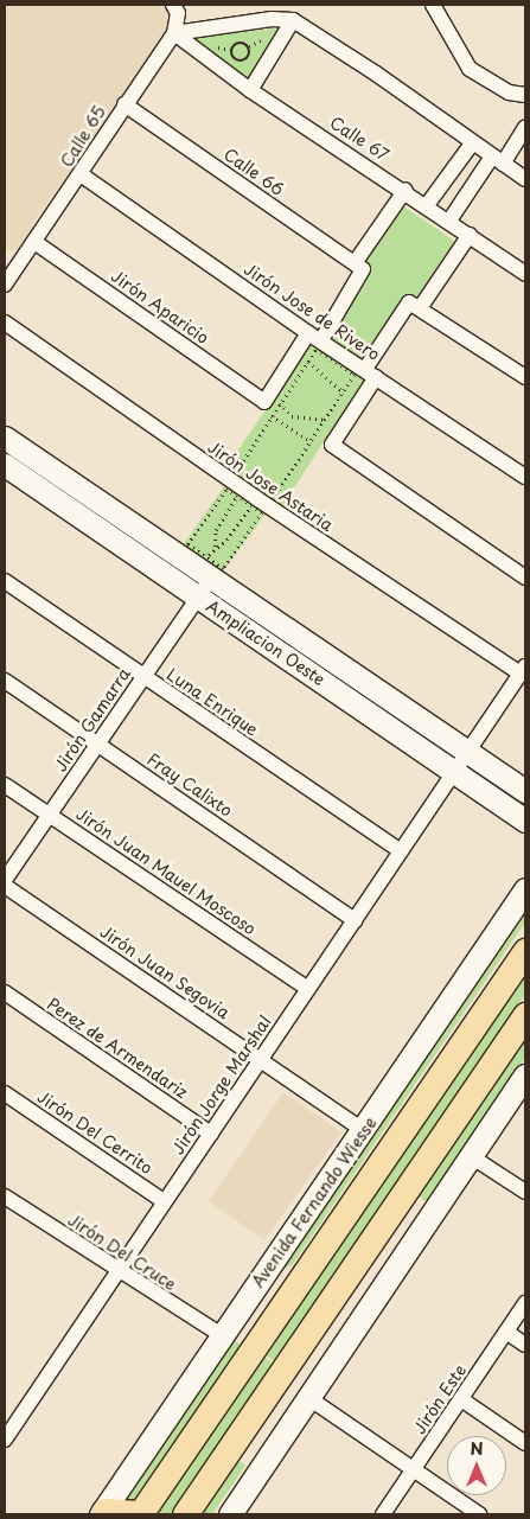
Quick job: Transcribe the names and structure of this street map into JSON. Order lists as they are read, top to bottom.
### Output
{
  "streets": {
    "main road": ["Ampliacion Oeste", "Avenida Fernando Wiesse"],
    "street": [
      "Calle 65",
      "Calle 67",
      "Calle 66",
      "Jirón Aparicio",
      "Jirón Jose de Rivero",
      "Jirón Jose Astaria",
      "Luna Enrique",
      "Jirón Gamarra",
      "Fray Calixto",
      "Jirón Juan Mauel Moscoso",
      "Jirón Juan Segovia",
      "Perez de Armendariz",
      "Jirón Jorge Marshal",
      "Jirón Del Cerrito",
      "Jirón Del Cruce",
      "Jirón Este"
    ]
  },
  "crossings": [
    ["Calle 65", "Calle 67"],
    ["Calle 65", "Calle 66"],
    ["Calle 65", "Jirón Aparicio"],
    ["Calle 65", "Jirón Jose de Rivero"],
    ["Jirón Jose Astaria", "Jirón Jorge Marshal"],
    ["Ampliacion Oeste", "Jirón Gamarra"],
    ["Ampliacion Oeste", "Jirón Jorge Marshal"],
    ["Luna Enrique", "Jirón Gamarra"],
    ["Luna Enrique", "Jirón Jorge Marshal"],
    ["Jirón Gamarra", "Fray Calixto"],
    ["Jirón Gamarra", "Jirón Juan Mauel Moscoso"],
    ["Fray Calixto", "Jirón Jorge Marshal"],
    ["Jirón Juan Mauel Moscoso", "Jirón Jorge Marshal"],
    ["Jirón Juan Segovia", "Jirón Jorge Marshal"],
    ["Jirón Juan Segovia", "Avenida Fernando Wiesse"],
    ["Perez de Armendariz", "Jirón Jorge Marshal"],
    ["Jirón Jorge Marshal", "Jirón Del Cerrito"],
    ["Jirón Jorge Marshal", "Jirón Del Cruce"],
    ["Avenida Fernando Wiesse", "Jirón Del Cruce"]
  ],
  "north": "top"
}
